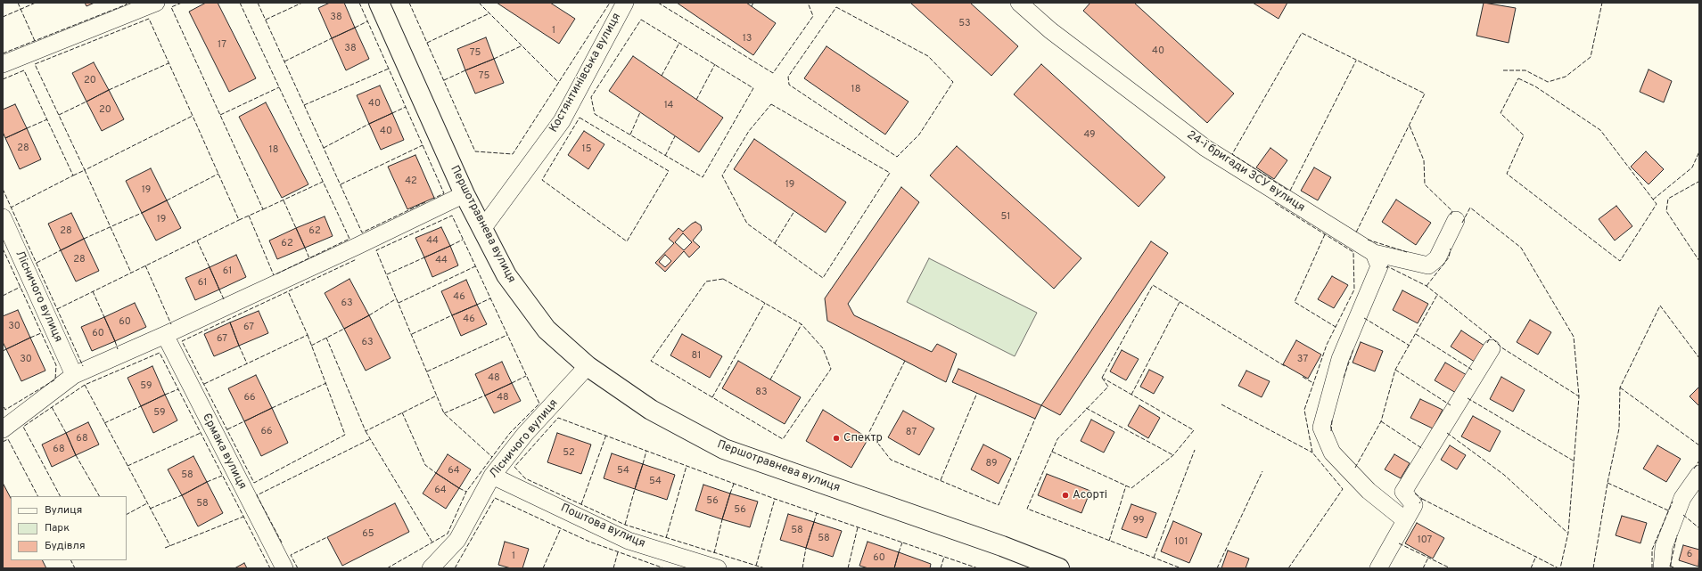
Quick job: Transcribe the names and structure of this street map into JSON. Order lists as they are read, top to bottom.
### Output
{
  "streets": {
    "main road": ["Першотравнева вулиця"],
    "street": [
      "Костянтинівська вулиця",
      "24-ї бригади ЗСУ вулиця",
      "Лісничого вулиця",
      "Єрмака вулиця",
      "Поштова вулиця"
    ]
  },
  "crossings": [
    ["Костянтинівська вулиця", "Першотравнева вулиця"],
    ["Першотравнева вулиця", "Лісничого вулиця"],
    ["Лісничого вулиця", "Поштова вулиця"]
  ],
  "places": ["Спектр", "Асорті"],
  "house_numbers": [
    "38",
    "53",
    "1",
    "13",
    "17",
    "38",
    "40",
    "75",
    "75",
    "20",
    "18",
    "40",
    "14",
    "20",
    "40",
    "49",
    "28",
    "15",
    "18",
    "42",
    "19",
    "19",
    "51",
    "19",
    "28",
    "62",
    "44",
    "62",
    "28",
    "44",
    "61",
    "61",
    "46",
    "63",
    "46",
    "60",
    "30",
    "67",
    "60",
    "67",
    "63",
    "81",
    "30",
    "37",
    "48",
    "59",
    "83",
    "66",
    "48",
    "59",
    "66",
    "87",
    "68",
    "68",
    "52",
    "89",
    "64",
    "54",
    "58",
    "54",
    "64",
    "56",
    "58",
    "56",
    "99",
    "58",
    "65",
    "58",
    "107",
    "101",
    "6",
    "1",
    "60"
  ],
  "legend": ["Вулиця", "Парк", "Будівля"]
}
